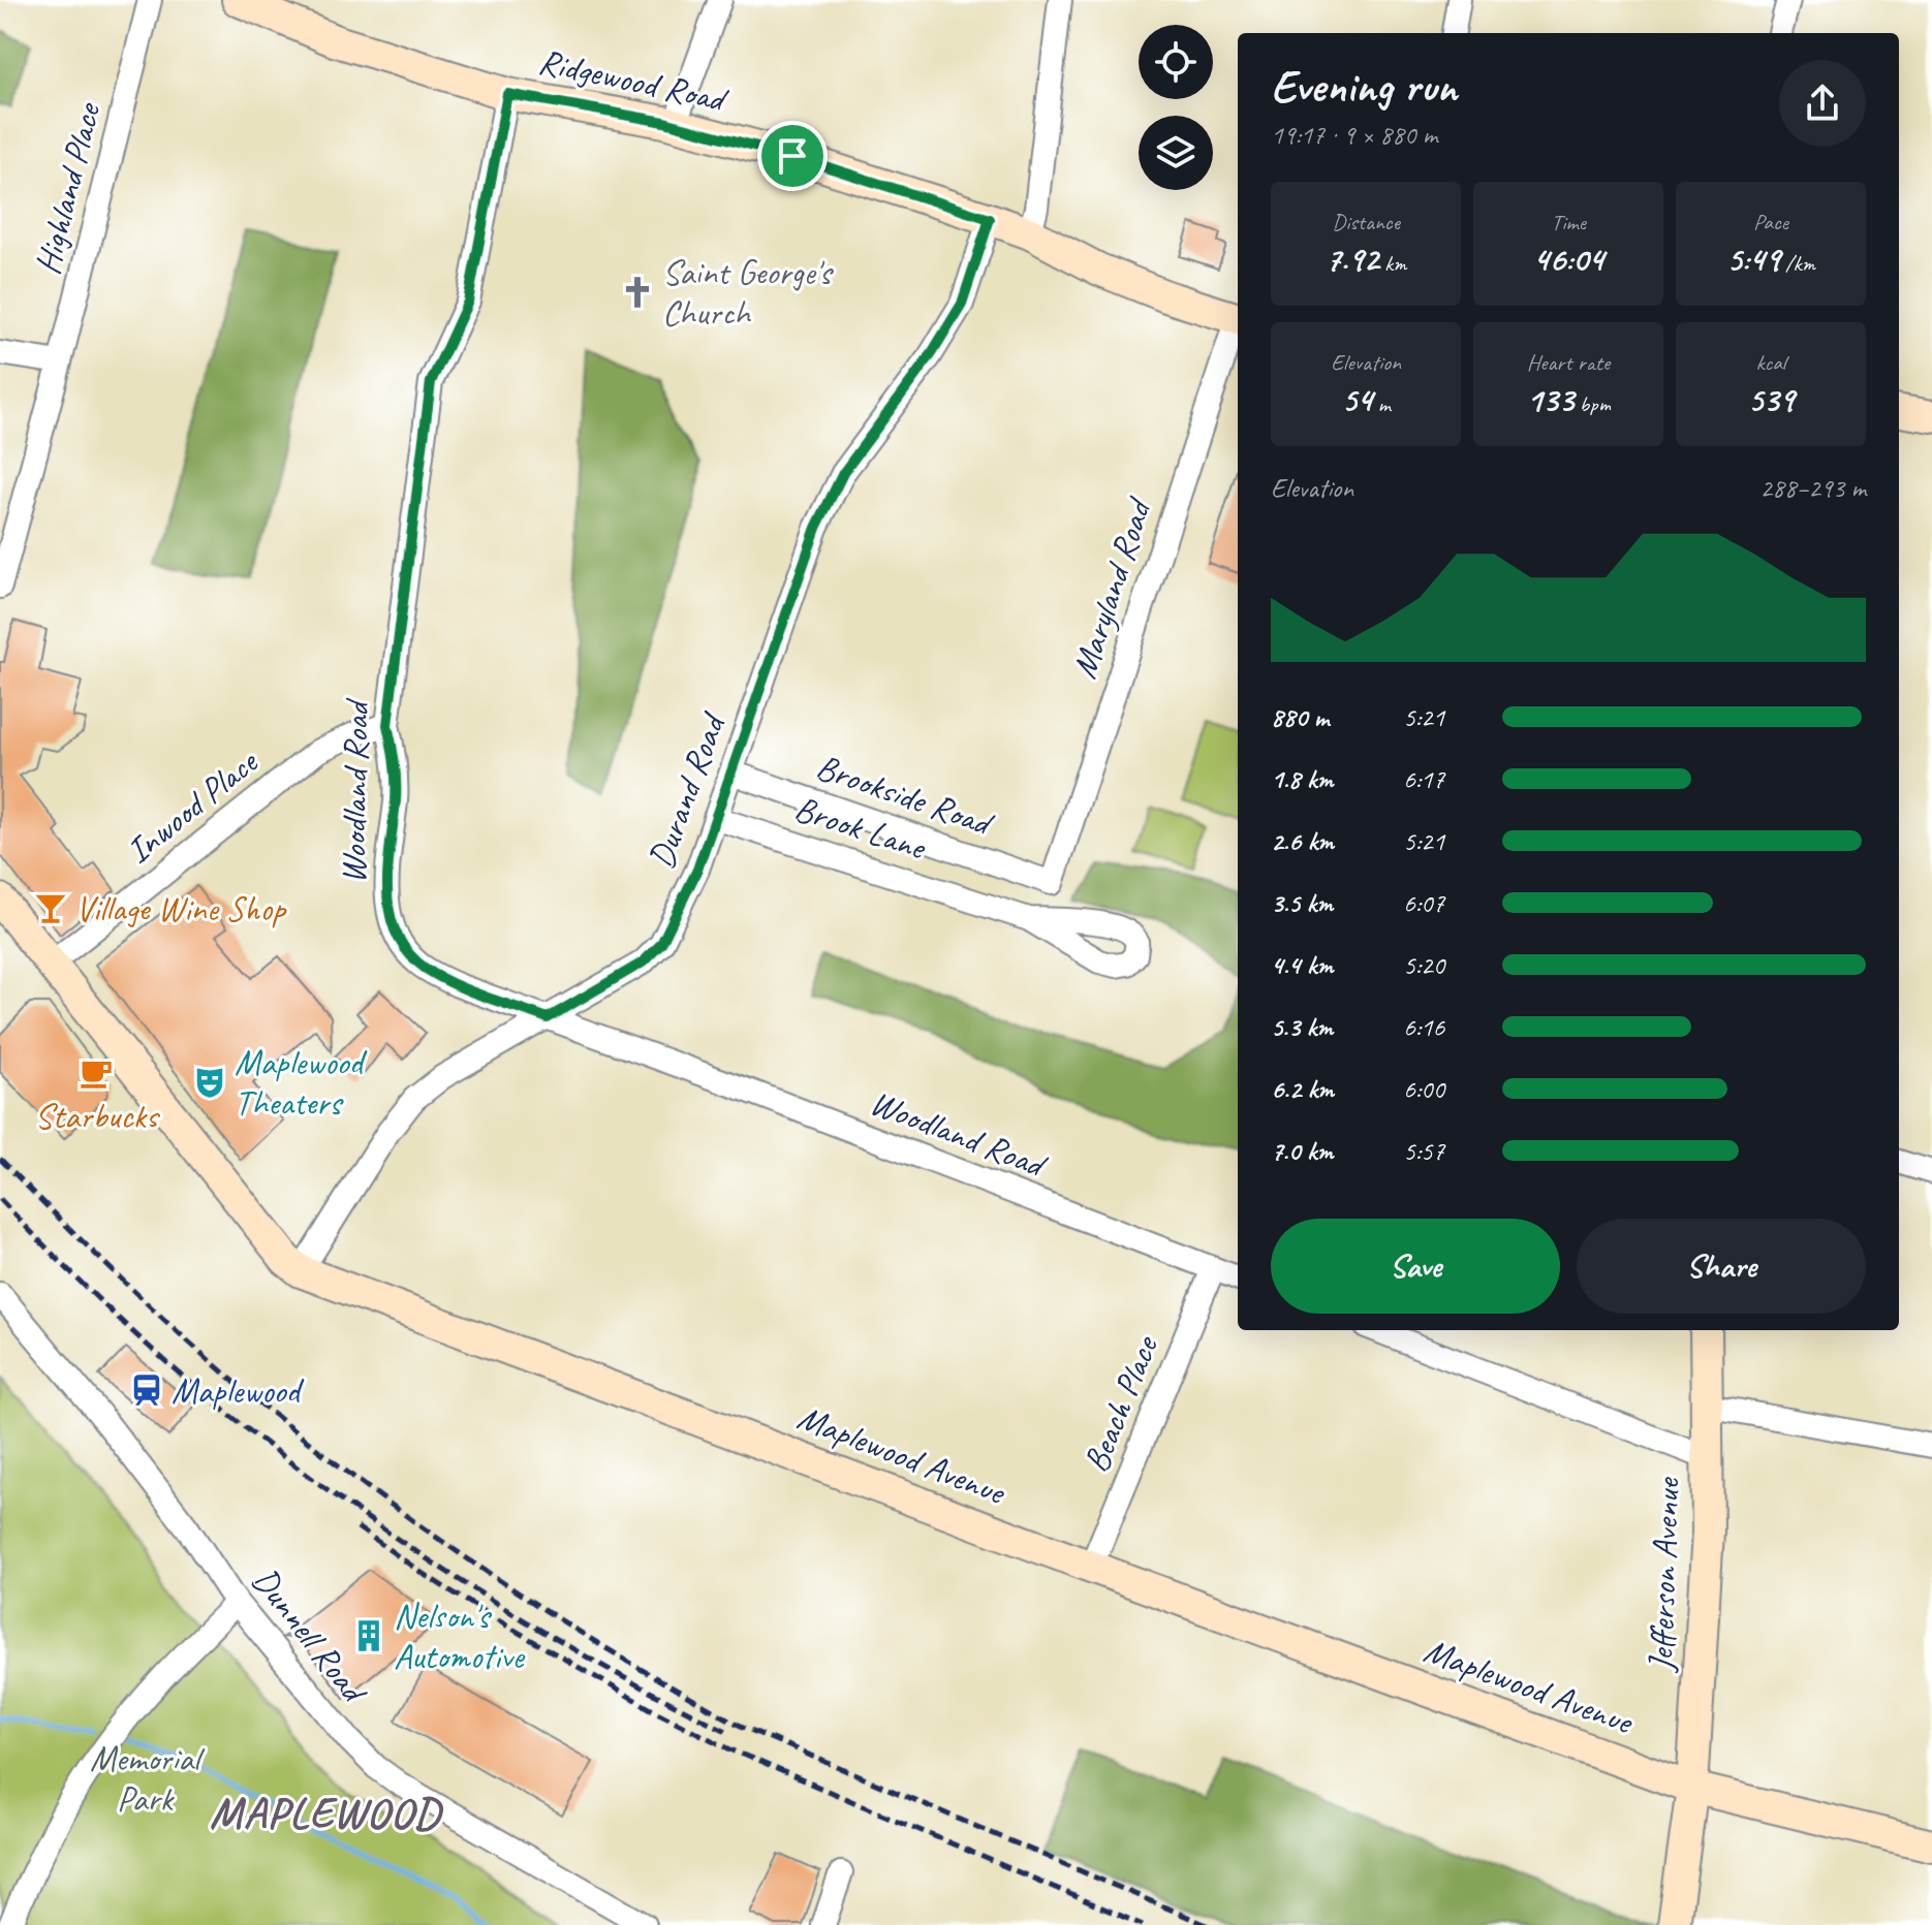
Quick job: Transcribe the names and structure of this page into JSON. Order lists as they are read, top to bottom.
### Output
{
  "streets": {
    "street": [
      "Ridgewood Road",
      "Highland Place",
      "Maryland Road",
      "Durand Road",
      "Woodland Road",
      "Brookside Road",
      "Inwood Place",
      "Brook Lane",
      "Beach Place",
      "Maplewood Avenue",
      "Jefferson Avenue",
      "Dunnell Road"
    ]
  },
  "crossings": [
    ["Ridgewood Road", "Durand Road"],
    ["Ridgewood Road", "Woodland Road"],
    ["Maryland Road", "Brookside Road"],
    ["Durand Road", "Woodland Road"],
    ["Durand Road", "Brookside Road"],
    ["Durand Road", "Brook Lane"],
    ["Durand Road", "Maplewood Avenue"],
    ["Woodland Road", "Inwood Place"],
    ["Woodland Road", "Beach Place"],
    ["Inwood Place", "Maplewood Avenue"],
    ["Beach Place", "Maplewood Avenue"],
    ["Maplewood Avenue", "Jefferson Avenue"]
  ],
  "districts": ["MAPLEWOOD"],
  "parks": ["Memorial Park"],
  "places": {
    "church": ["Saint George's Church"],
    "bar": ["Village Wine Shop"],
    "cafe": ["Starbucks"],
    "theatre": ["Maplewood Theaters"],
    "station": ["Maplewood"],
    "building": ["Nelson's Automotive"]
  },
  "page": {
    "heading": ["Evening run", "19:17 · 9 × 880 m"],
    "stats": [
      ["Distance", "7.92 km"],
      ["Time", "46:04"],
      ["Pace", "5:49 /km"],
      ["Elevation", "54 m"],
      ["Heart rate", "133 bpm"],
      ["kcal", "539"]
    ],
    "chart": ["Elevation", "288–293 m"],
    "list": [
      {
        "name": "880 m",
        "note": "5:21"
      },
      {
        "name": "1.8 km",
        "note": "6:17"
      },
      {
        "name": "2.6 km",
        "note": "5:21"
      },
      {
        "name": "3.5 km",
        "note": "6:07"
      },
      {
        "name": "4.4 km",
        "note": "5:20"
      },
      {
        "name": "5.3 km",
        "note": "6:16"
      },
      {
        "name": "6.2 km",
        "note": "6:00"
      },
      {
        "name": "7.0 km",
        "note": "5:57"
      }
    ],
    "buttons": ["Save", "Share"]
  }
}
